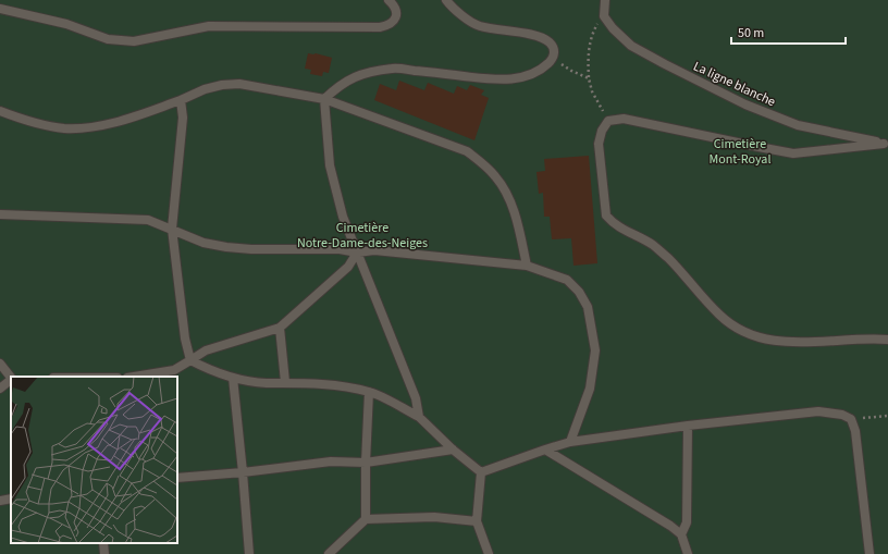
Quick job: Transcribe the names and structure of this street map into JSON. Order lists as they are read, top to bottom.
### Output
{
  "streets": {
    "lane": ["La ligne blanche"]
  },
  "parks": ["Cimetière Mont-Royal", "Cimetière Notre-Dame-des-Neiges"],
  "scale_bar": "50 m"
}
